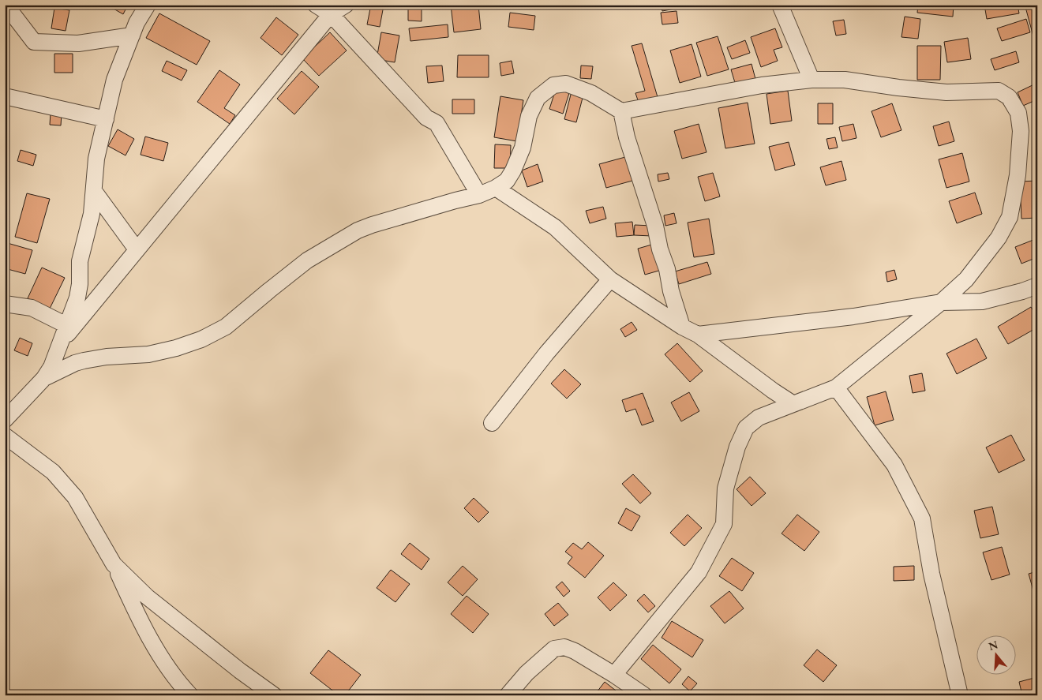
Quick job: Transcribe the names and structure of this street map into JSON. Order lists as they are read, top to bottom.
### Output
{
  "north": "top"
}
